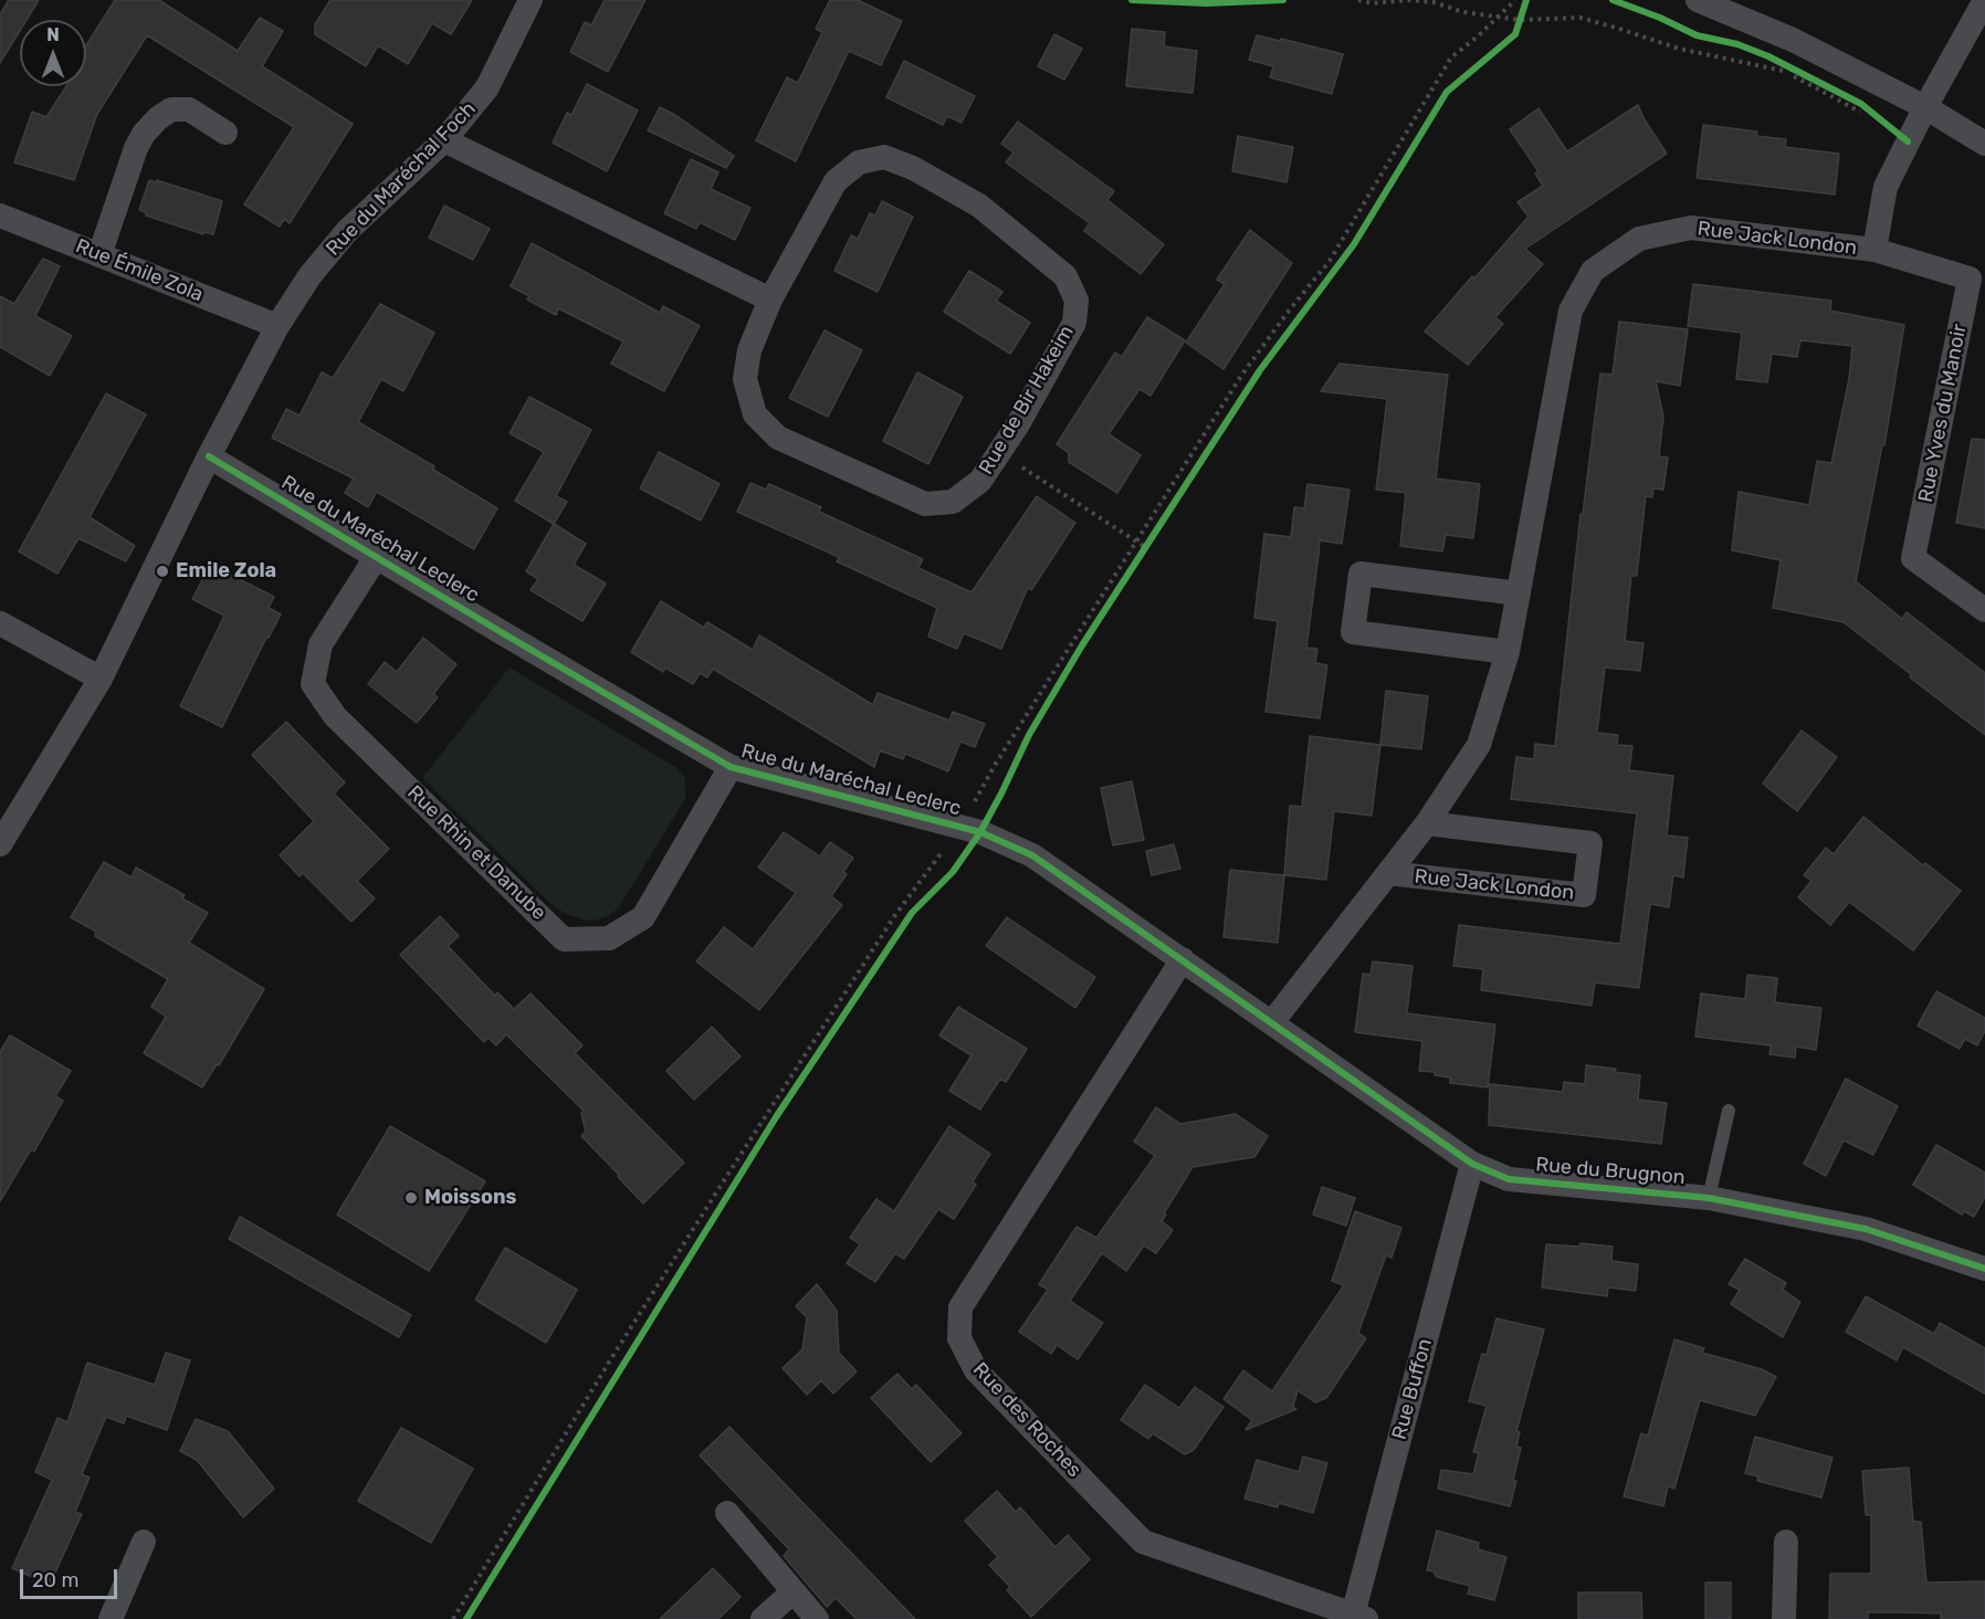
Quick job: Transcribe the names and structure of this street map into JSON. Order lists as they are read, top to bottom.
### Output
{
  "streets": {
    "street": [
      "Rue du Maréchal Foch",
      "Rue Jack London",
      "Rue Émile Zola",
      "Rue de Bir Hakeim",
      "Rue Yves du Manoir",
      "Rue du Maréchal Leclerc",
      "Rue Rhin et Danube",
      "Rue du Brugnon",
      "Rue Buffon",
      "Rue des Roches"
    ]
  },
  "crossings": [
    ["Rue du Maréchal Foch", "Rue Émile Zola"],
    ["Rue du Maréchal Foch", "Rue du Maréchal Leclerc"],
    ["Rue Jack London", "Rue Yves du Manoir"],
    ["Rue Jack London", "Rue du Maréchal Leclerc"],
    ["Rue Jack London", "Rue du Brugnon"],
    ["Rue du Maréchal Leclerc", "Rue Rhin et Danube"],
    ["Rue du Maréchal Leclerc", "Rue du Brugnon"],
    ["Rue du Maréchal Leclerc", "Rue des Roches"],
    ["Rue du Brugnon", "Rue Buffon"],
    ["Rue Buffon", "Rue des Roches"]
  ],
  "places": ["Emile Zola", "Moissons"],
  "scale_bar": "20 m",
  "north": "top"
}
